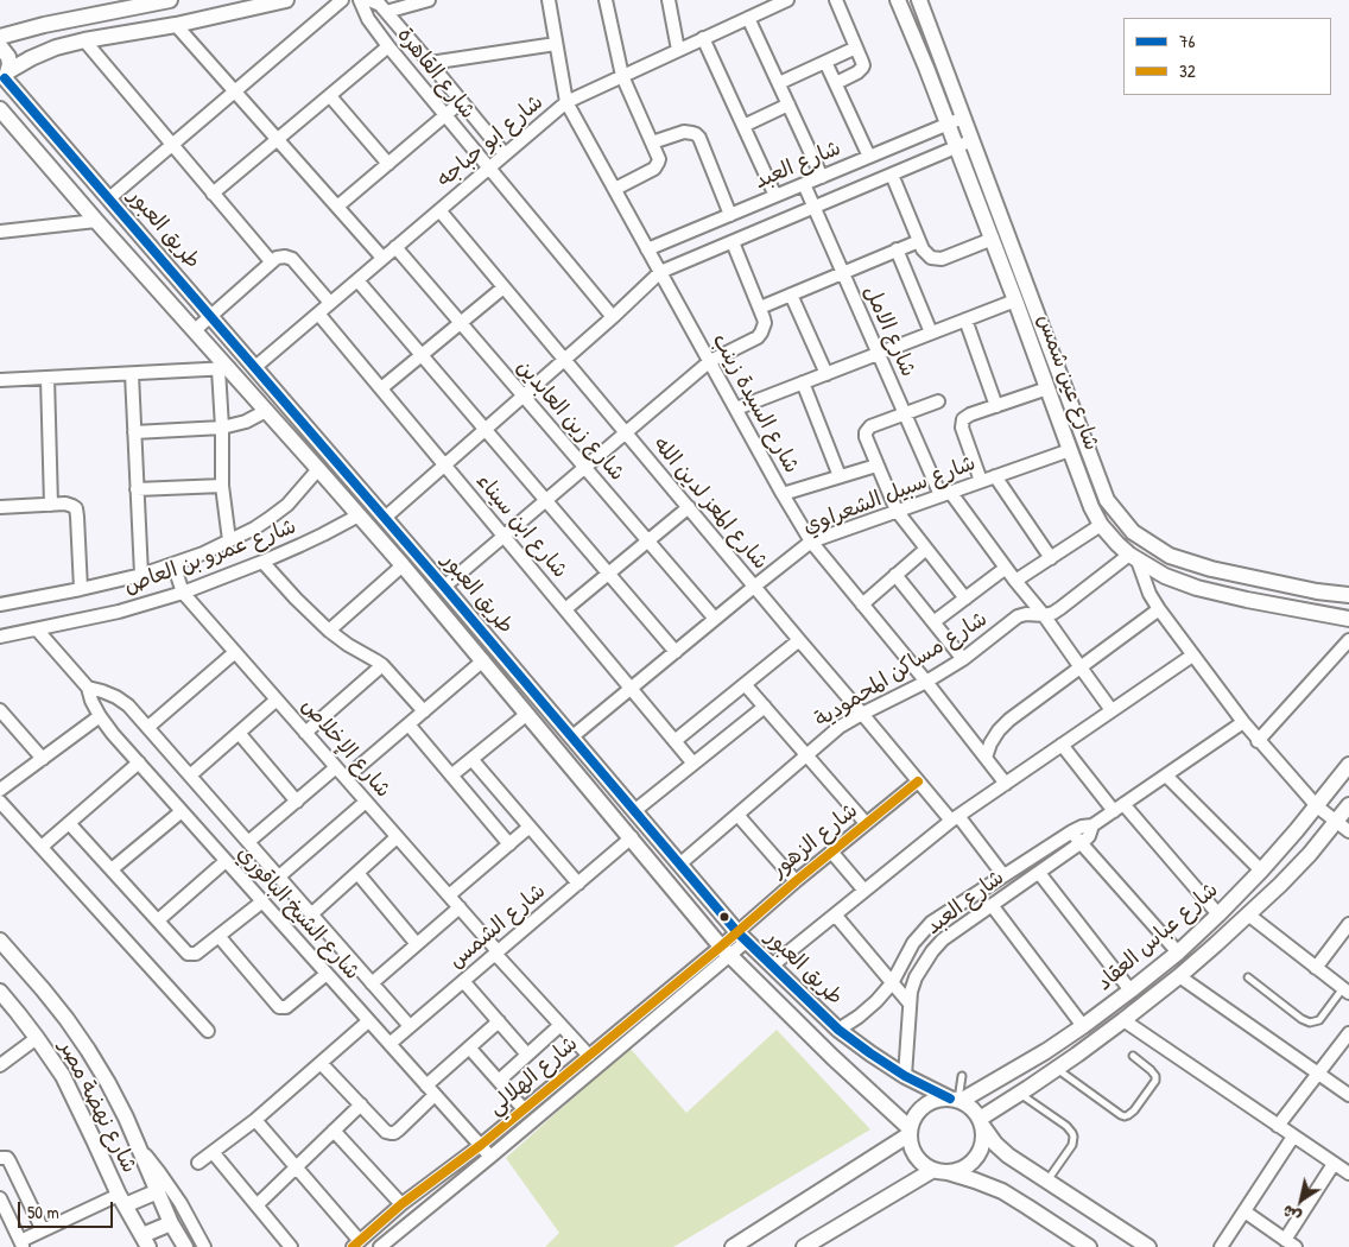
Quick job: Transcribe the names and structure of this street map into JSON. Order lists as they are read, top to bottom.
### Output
{
  "streets": {
    "street": [
      "شارع القاهرة",
      "شارع ابو حباجه",
      "شارع العبد",
      "طريق العبور",
      "شارع الامل",
      "شارع عين شمس",
      "شارع السيدة زينب",
      "شارع زين العابدين",
      "شارع سبيل الشعراوي",
      "شارع المعز لدين الله",
      "شارع ابن سيناء",
      "شارع عمرو بن العاص",
      "شارع مساكن المحمودية",
      "شارع الإخلاص",
      "شارع الزهور",
      "شارع الشيخ الباقوري",
      "شارع الشمس",
      "شارع عباس العقاد",
      "شارع الهلالي",
      "شارع نهضة مصر"
    ]
  },
  "crossings": [
    ["شارع القاهرة", "شارع ابو حباجه"],
    ["شارع ابو حباجه", "طريق العبور"],
    ["شارع ابو حباجه", "شارع السيدة زينب"],
    ["شارع ابو حباجه", "شارع زين العابدين"],
    ["شارع ابو حباجه", "شارع المعز لدين الله"],
    ["شارع ابو حباجه", "شارع ابن سيناء"],
    ["شارع العبد", "طريق العبور"],
    ["شارع العبد", "شارع الامل"],
    ["شارع العبد", "شارع عين شمس"],
    ["شارع العبد", "شارع السيدة زينب"],
    ["شارع العبد", "شارع المعز لدين الله"],
    ["طريق العبور", "شارع سبيل الشعراوي"],
    ["طريق العبور", "شارع عمرو بن العاص"],
    ["طريق العبور", "شارع مساكن المحمودية"],
    ["طريق العبور", "شارع الزهور"],
    ["طريق العبور", "شارع الشمس"],
    ["طريق العبور", "شارع عباس العقاد"],
    ["طريق العبور", "شارع الهلالي"],
    ["شارع الامل", "شارع سبيل الشعراوي"],
    ["شارع الامل", "شارع مساكن المحمودية"],
    ["شارع عين شمس", "شارع سبيل الشعراوي"],
    ["شارع عين شمس", "شارع مساكن المحمودية"],
    ["شارع السيدة زينب", "شارع سبيل الشعراوي"],
    ["شارع السيدة زينب", "شارع مساكن المحمودية"],
    ["شارع زين العابدين", "شارع سبيل الشعراوي"],
    ["شارع سبيل الشعراوي", "شارع المعز لدين الله"],
    ["شارع سبيل الشعراوي", "شارع ابن سيناء"],
    ["شارع المعز لدين الله", "شارع مساكن المحمودية"],
    ["شارع المعز لدين الله", "شارع الزهور"],
    ["شارع عمرو بن العاص", "شارع الإخلاص"],
    ["شارع عمرو بن العاص", "شارع الشيخ الباقوري"],
    ["شارع الإخلاص", "شارع الشمس"],
    ["شارع الإخلاص", "شارع الهلالي"],
    ["شارع الزهور", "شارع الهلالي"],
    ["شارع الشيخ الباقوري", "شارع الشمس"],
    ["شارع الشيخ الباقوري", "شارع الهلالي"]
  ],
  "lines": ["transit line 76", "transit line 32"],
  "legend": ["76", "32"],
  "scale_bar": "50 m",
  "north": "bottom left"
}
